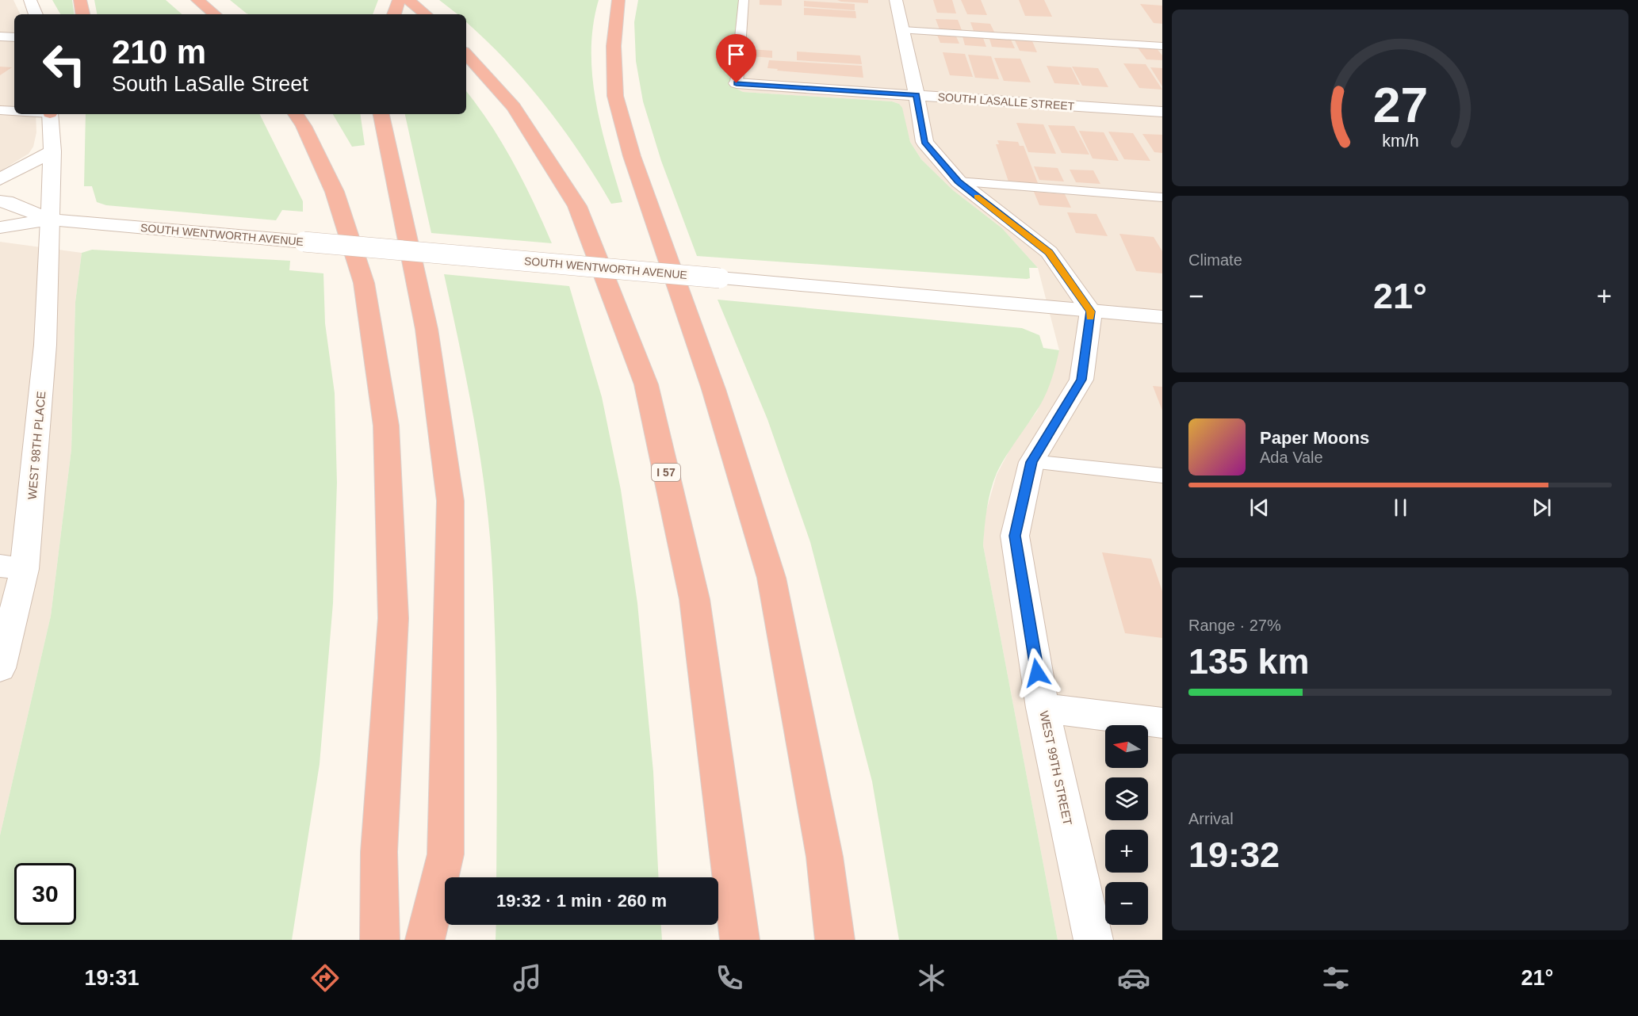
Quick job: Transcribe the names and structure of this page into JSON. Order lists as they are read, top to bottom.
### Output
{
  "streets": {
    "highway": ["I 57"],
    "street": [
      "SOUTH LASALLE STREET",
      "SOUTH WENTWORTH AVENUE",
      "WEST 98TH PLACE",
      "WEST 99TH STREET"
    ]
  },
  "crossings": [
    ["SOUTH WENTWORTH AVENUE", "WEST 98TH PLACE"],
    ["SOUTH WENTWORTH AVENUE", "WEST 99TH STREET"]
  ],
  "north": "left",
  "page": {
    "turn": ["210 m", "South LaSalle Street"],
    "tile": [
      "Climate",
      ["Range · 27%", "135 km"],
      ["Arrival", "19:32"]
    ],
    "heat": ["−", "21°", "+"],
    "song": ["Paper Moons", "Ada Vale"],
    "map_buttons": ["+", "−"],
    "limit": "30",
    "trip": "19:32 · 1 min · 260 m",
    "tabs": ["19:31", "21°"],
    "gauge": ["27", "km/h"]
  }
}
